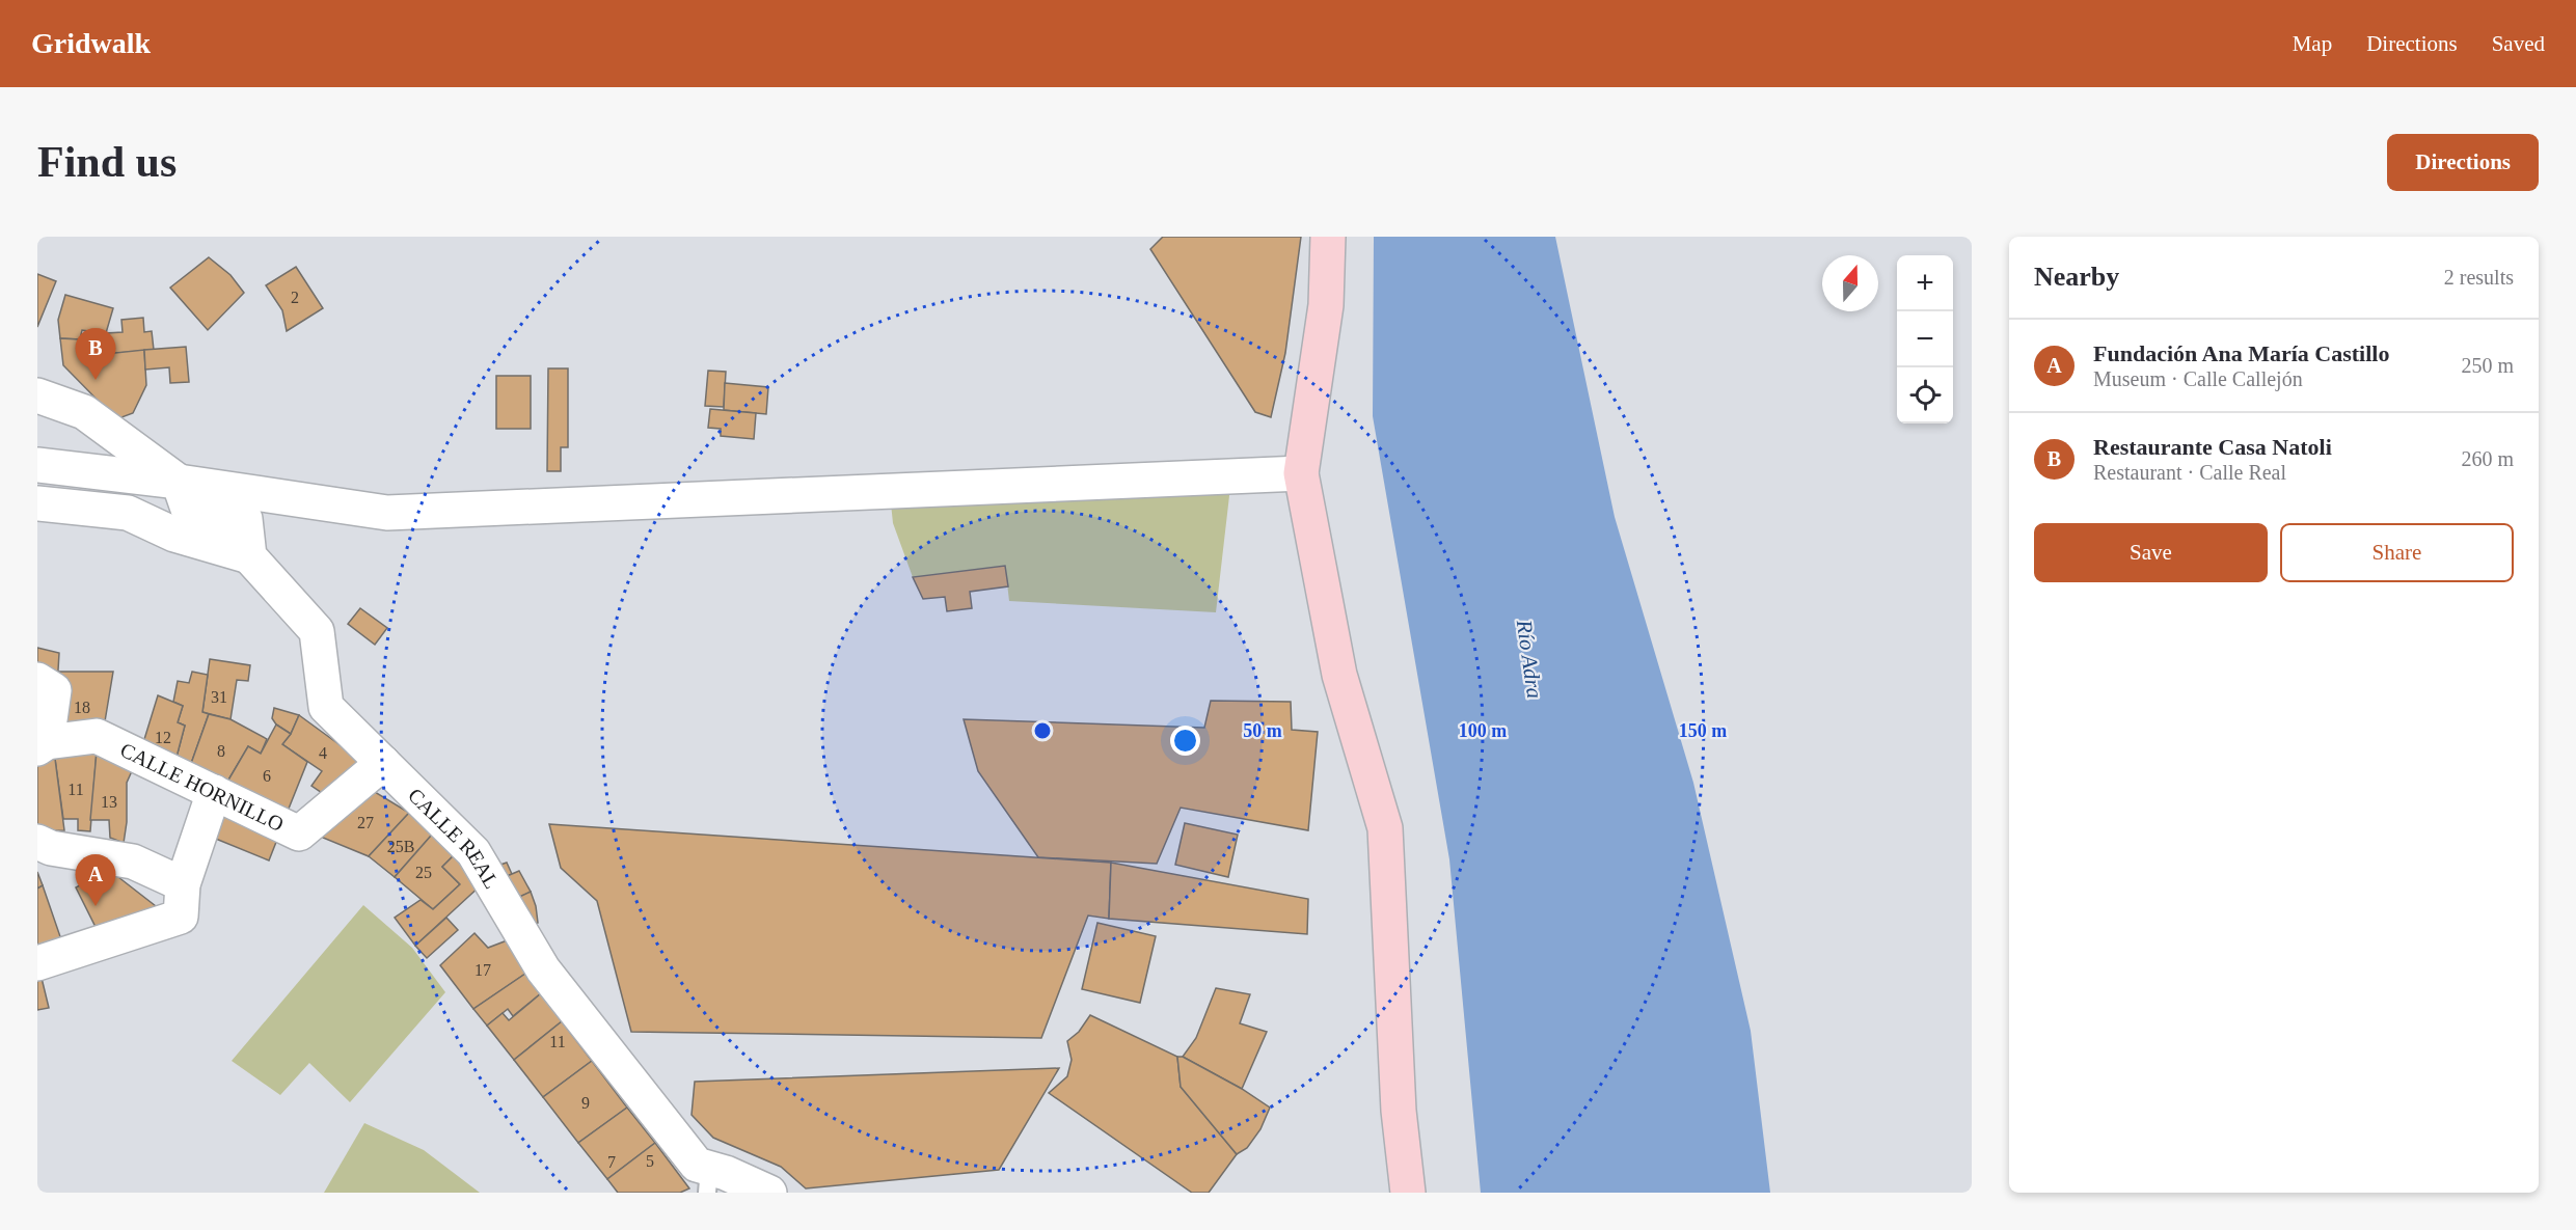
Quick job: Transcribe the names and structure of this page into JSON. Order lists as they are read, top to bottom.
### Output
{
  "streets": {
    "street": ["CALLE HORNILLO", "CALLE REAL"]
  },
  "crossings": [
    ["CALLE HORNILLO", "CALLE REAL"]
  ],
  "water": ["Río Adra"],
  "house_numbers": [
    "2",
    "31",
    "18",
    "12",
    "8",
    "4",
    "6",
    "11",
    "13",
    "27",
    "25B",
    "25",
    "17",
    "11",
    "9",
    "5",
    "7"
  ],
  "north": "top",
  "page": {
    "header": "Gridwalk",
    "nav": ["Map", "Directions", "Saved"],
    "buttons": [
      "Directions",
      ["Save", "Share"]
    ],
    "title": "Find us",
    "heading": ["Nearby", "2 results"],
    "map_buttons": ["+", "−"],
    "list": [
      {
        "mark": "A",
        "name": "Fundación Ana María Castillo",
        "note": "Museum · Calle Callejón",
        "value": "250 m"
      },
      {
        "mark": "B",
        "name": "Restaurante Casa Natoli",
        "note": "Restaurant · Calle Real",
        "value": "260 m"
      }
    ],
    "pins": ["B", "A"]
  },
  "rings": ["50 m", "100 m", "150 m"]
}
